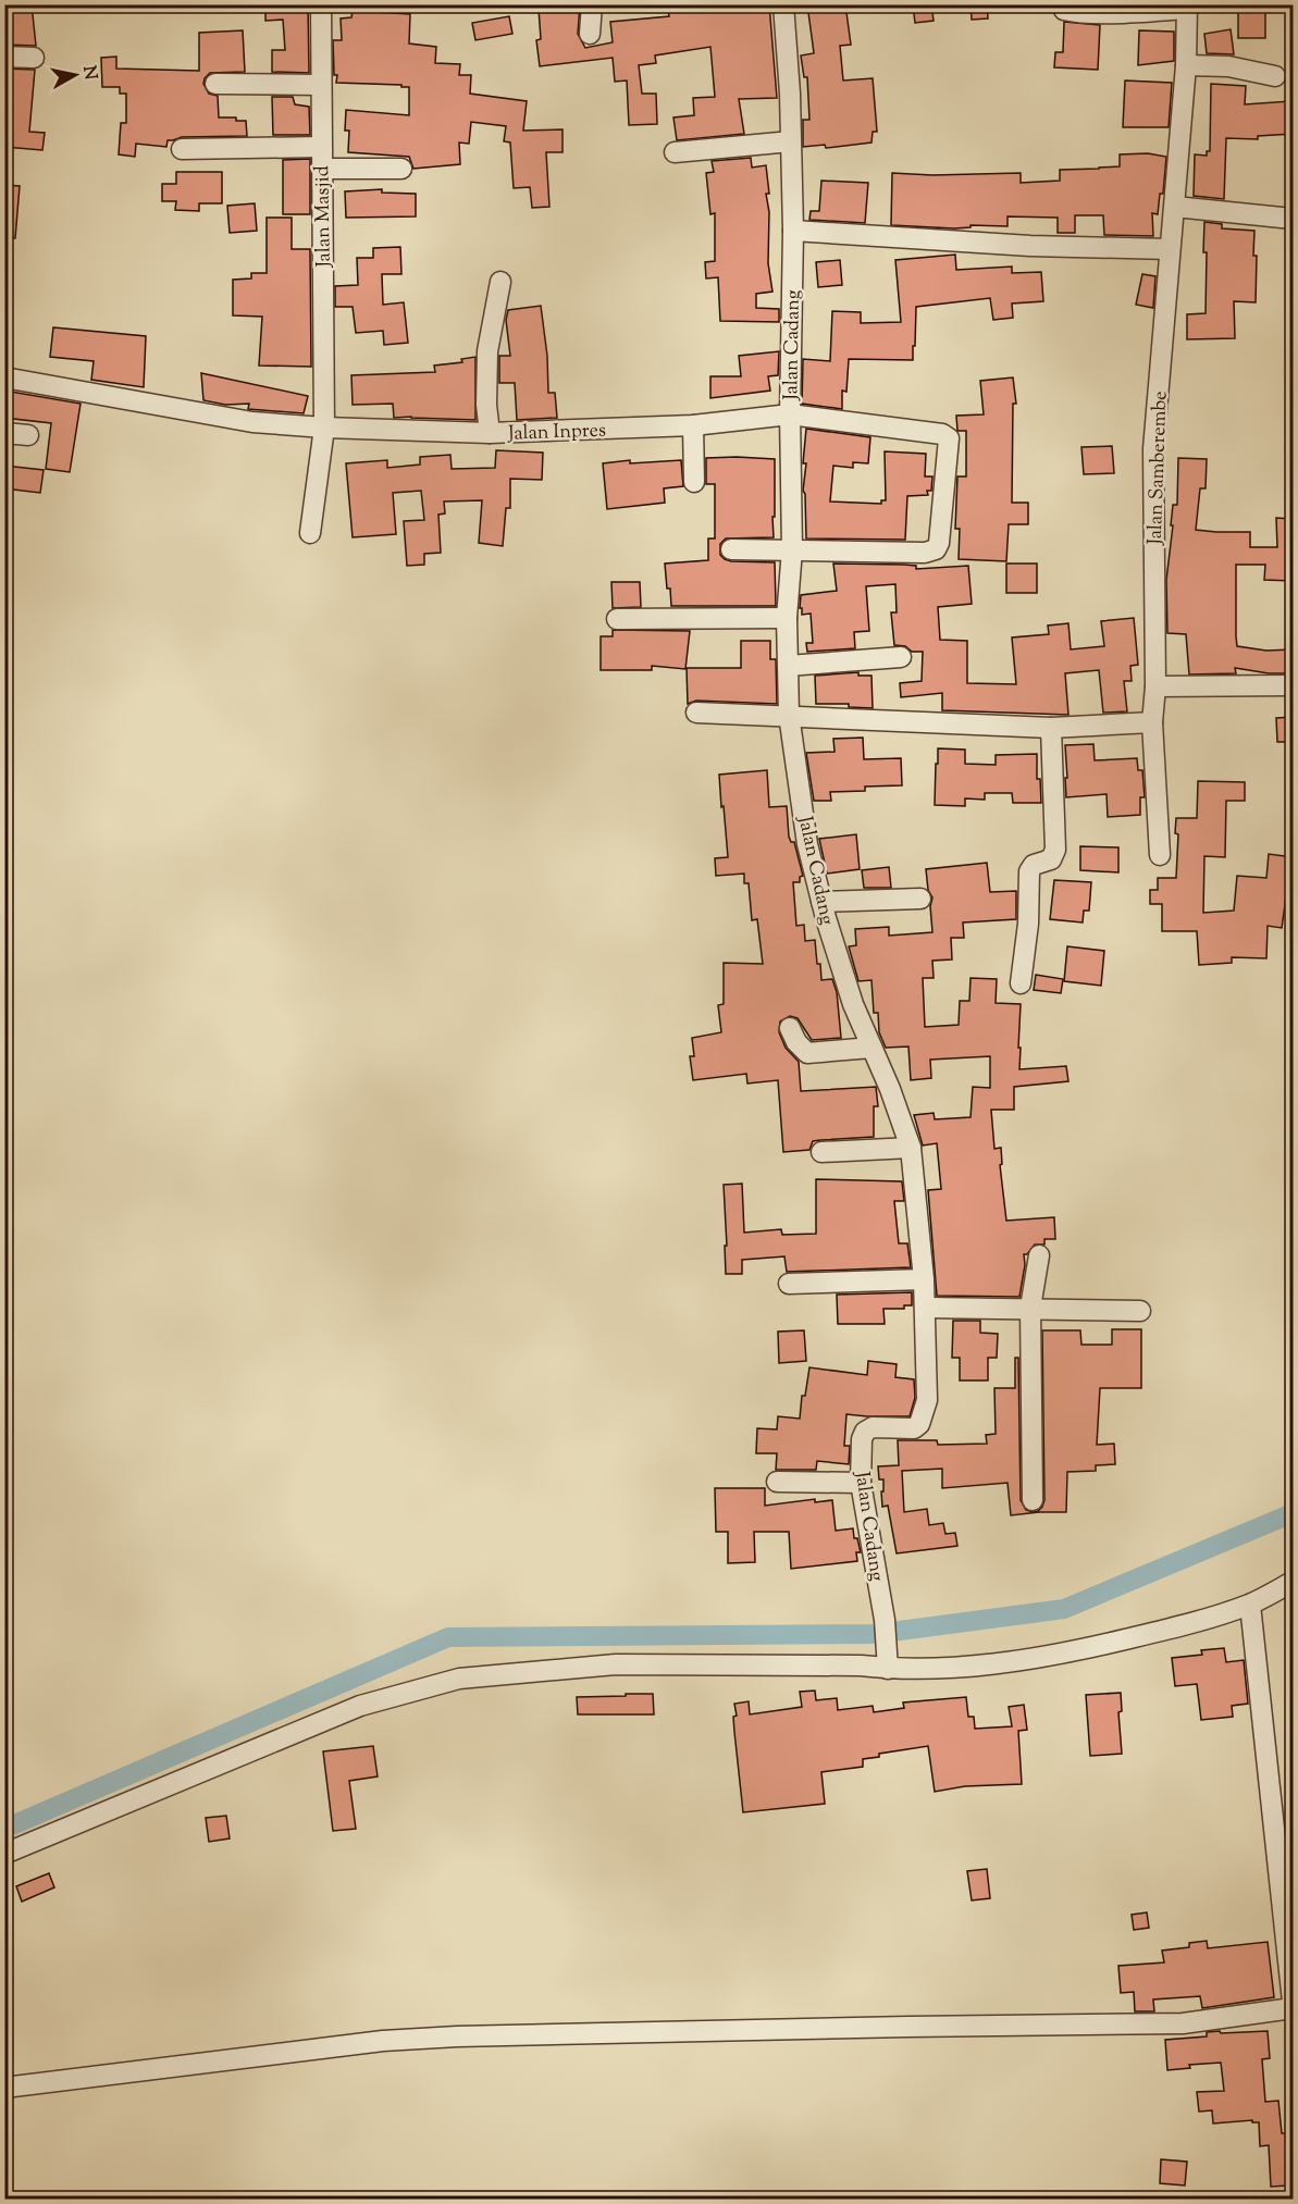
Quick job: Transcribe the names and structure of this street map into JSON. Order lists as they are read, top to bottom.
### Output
{
  "streets": {
    "street": [
      "Jalan Masjid",
      "Jalan Cadang",
      "Jalan Inpres",
      "Jalan Samberembe"
    ]
  },
  "crossings": [
    ["Jalan Masjid", "Jalan Inpres"],
    ["Jalan Cadang", "Jalan Inpres"]
  ],
  "north": "right"
}
